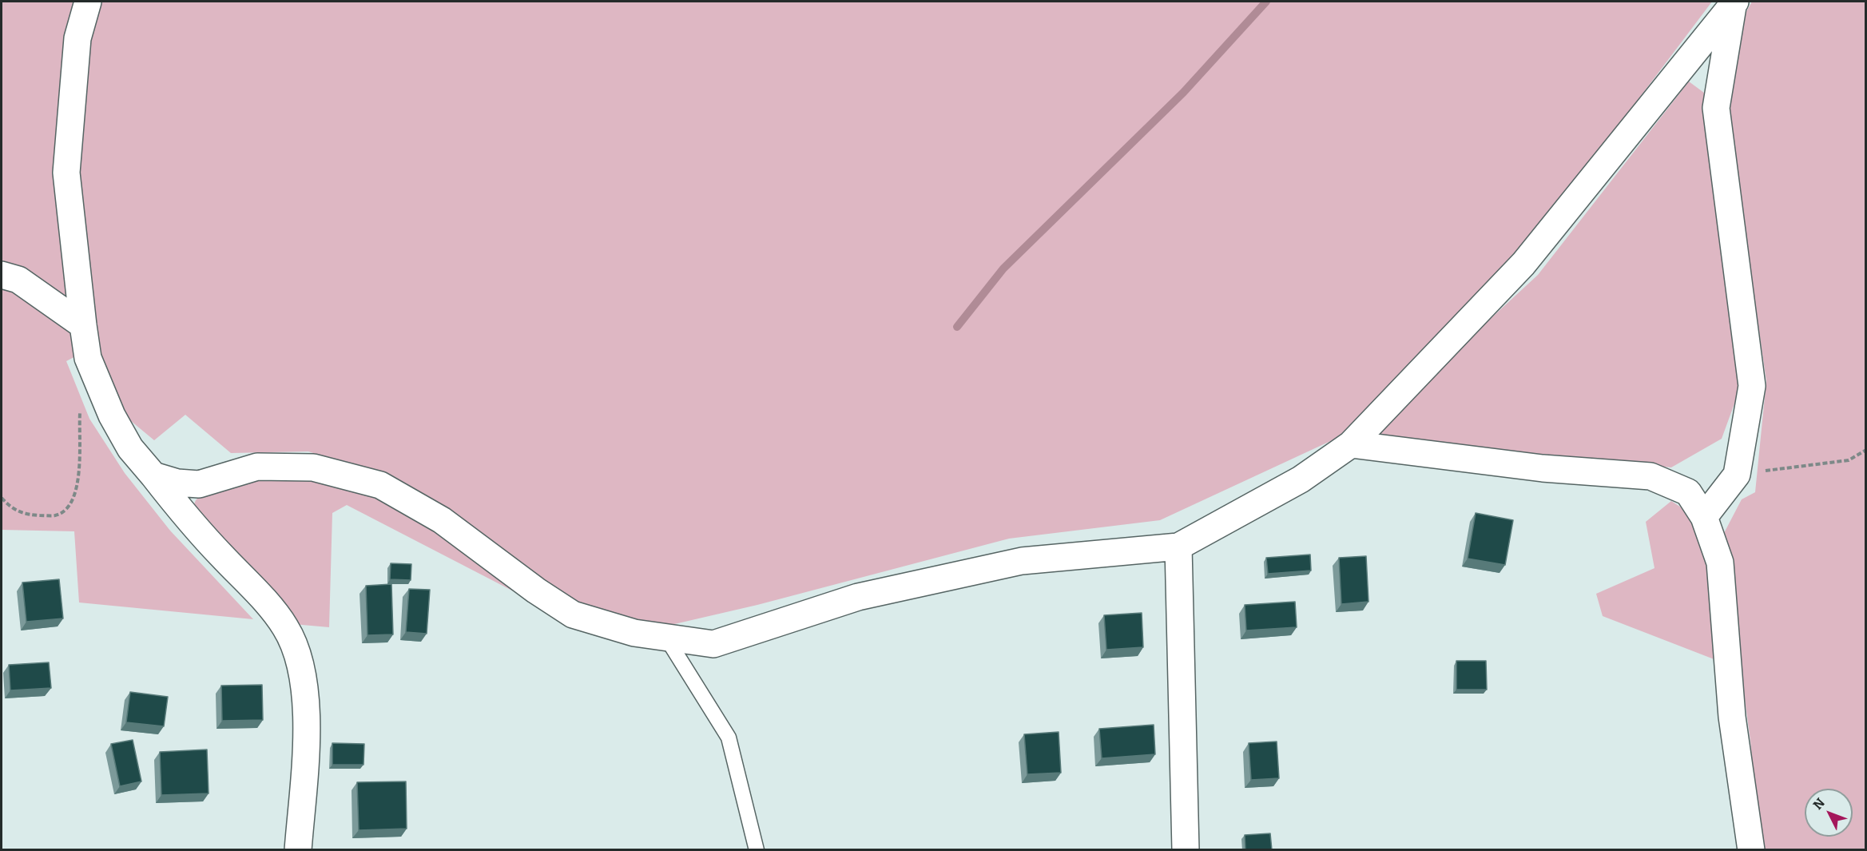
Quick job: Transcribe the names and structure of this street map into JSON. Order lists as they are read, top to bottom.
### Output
{
  "north": "top left"
}
